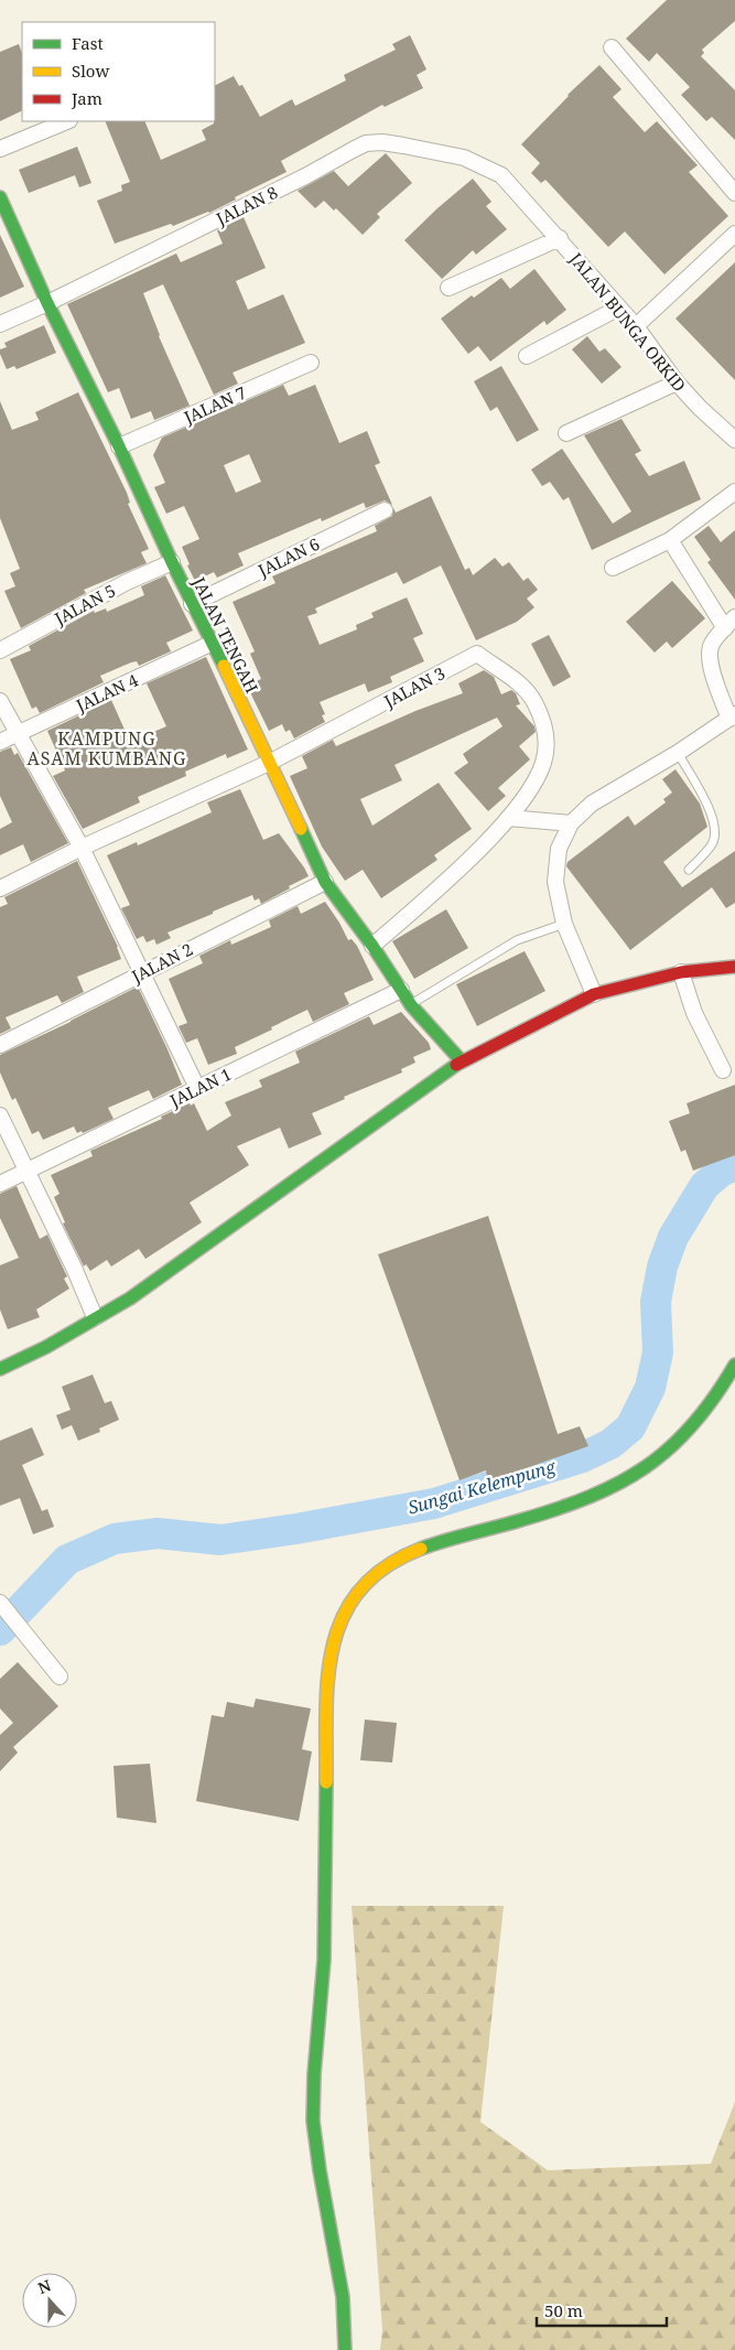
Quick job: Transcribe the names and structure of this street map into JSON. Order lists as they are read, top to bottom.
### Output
{
  "streets": {
    "street": [
      "JALAN 8",
      "JALAN BUNGA ORKID",
      "JALAN 7",
      "JALAN 6",
      "JALAN 5",
      "JALAN TENGAH",
      "JALAN 3",
      "JALAN 4",
      "JALAN 2",
      "JALAN 1"
    ]
  },
  "crossings": [
    ["JALAN 8", "JALAN BUNGA ORKID"],
    ["JALAN 8", "JALAN TENGAH"],
    ["JALAN 7", "JALAN TENGAH"],
    ["JALAN 6", "JALAN TENGAH"],
    ["JALAN 5", "JALAN TENGAH"],
    ["JALAN TENGAH", "JALAN 3"],
    ["JALAN TENGAH", "JALAN 4"],
    ["JALAN TENGAH", "JALAN 2"],
    ["JALAN TENGAH", "JALAN 1"]
  ],
  "districts": ["KAMPUNG ASAM KUMBANG"],
  "water": ["Sungai Kelempung"],
  "legend": ["Fast", "Slow", "Jam"],
  "scale_bar": "50 m",
  "north": "top"
}
